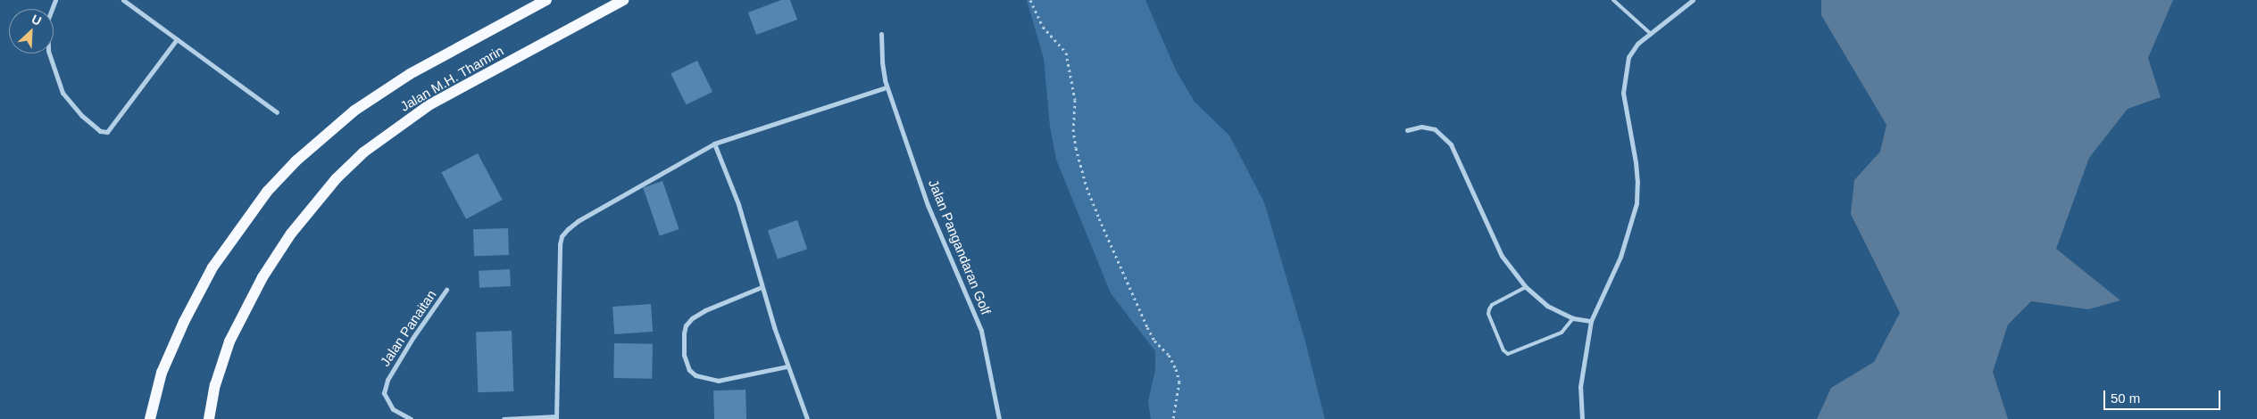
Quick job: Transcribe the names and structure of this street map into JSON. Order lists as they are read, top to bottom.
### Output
{
  "streets": {
    "main road": ["Jalan M.H. Thamrin"],
    "street": ["Jalan Pangandaran Golf", "Jalan Panaitan"]
  },
  "scale_bar": "50 m",
  "north": "top right"
}
